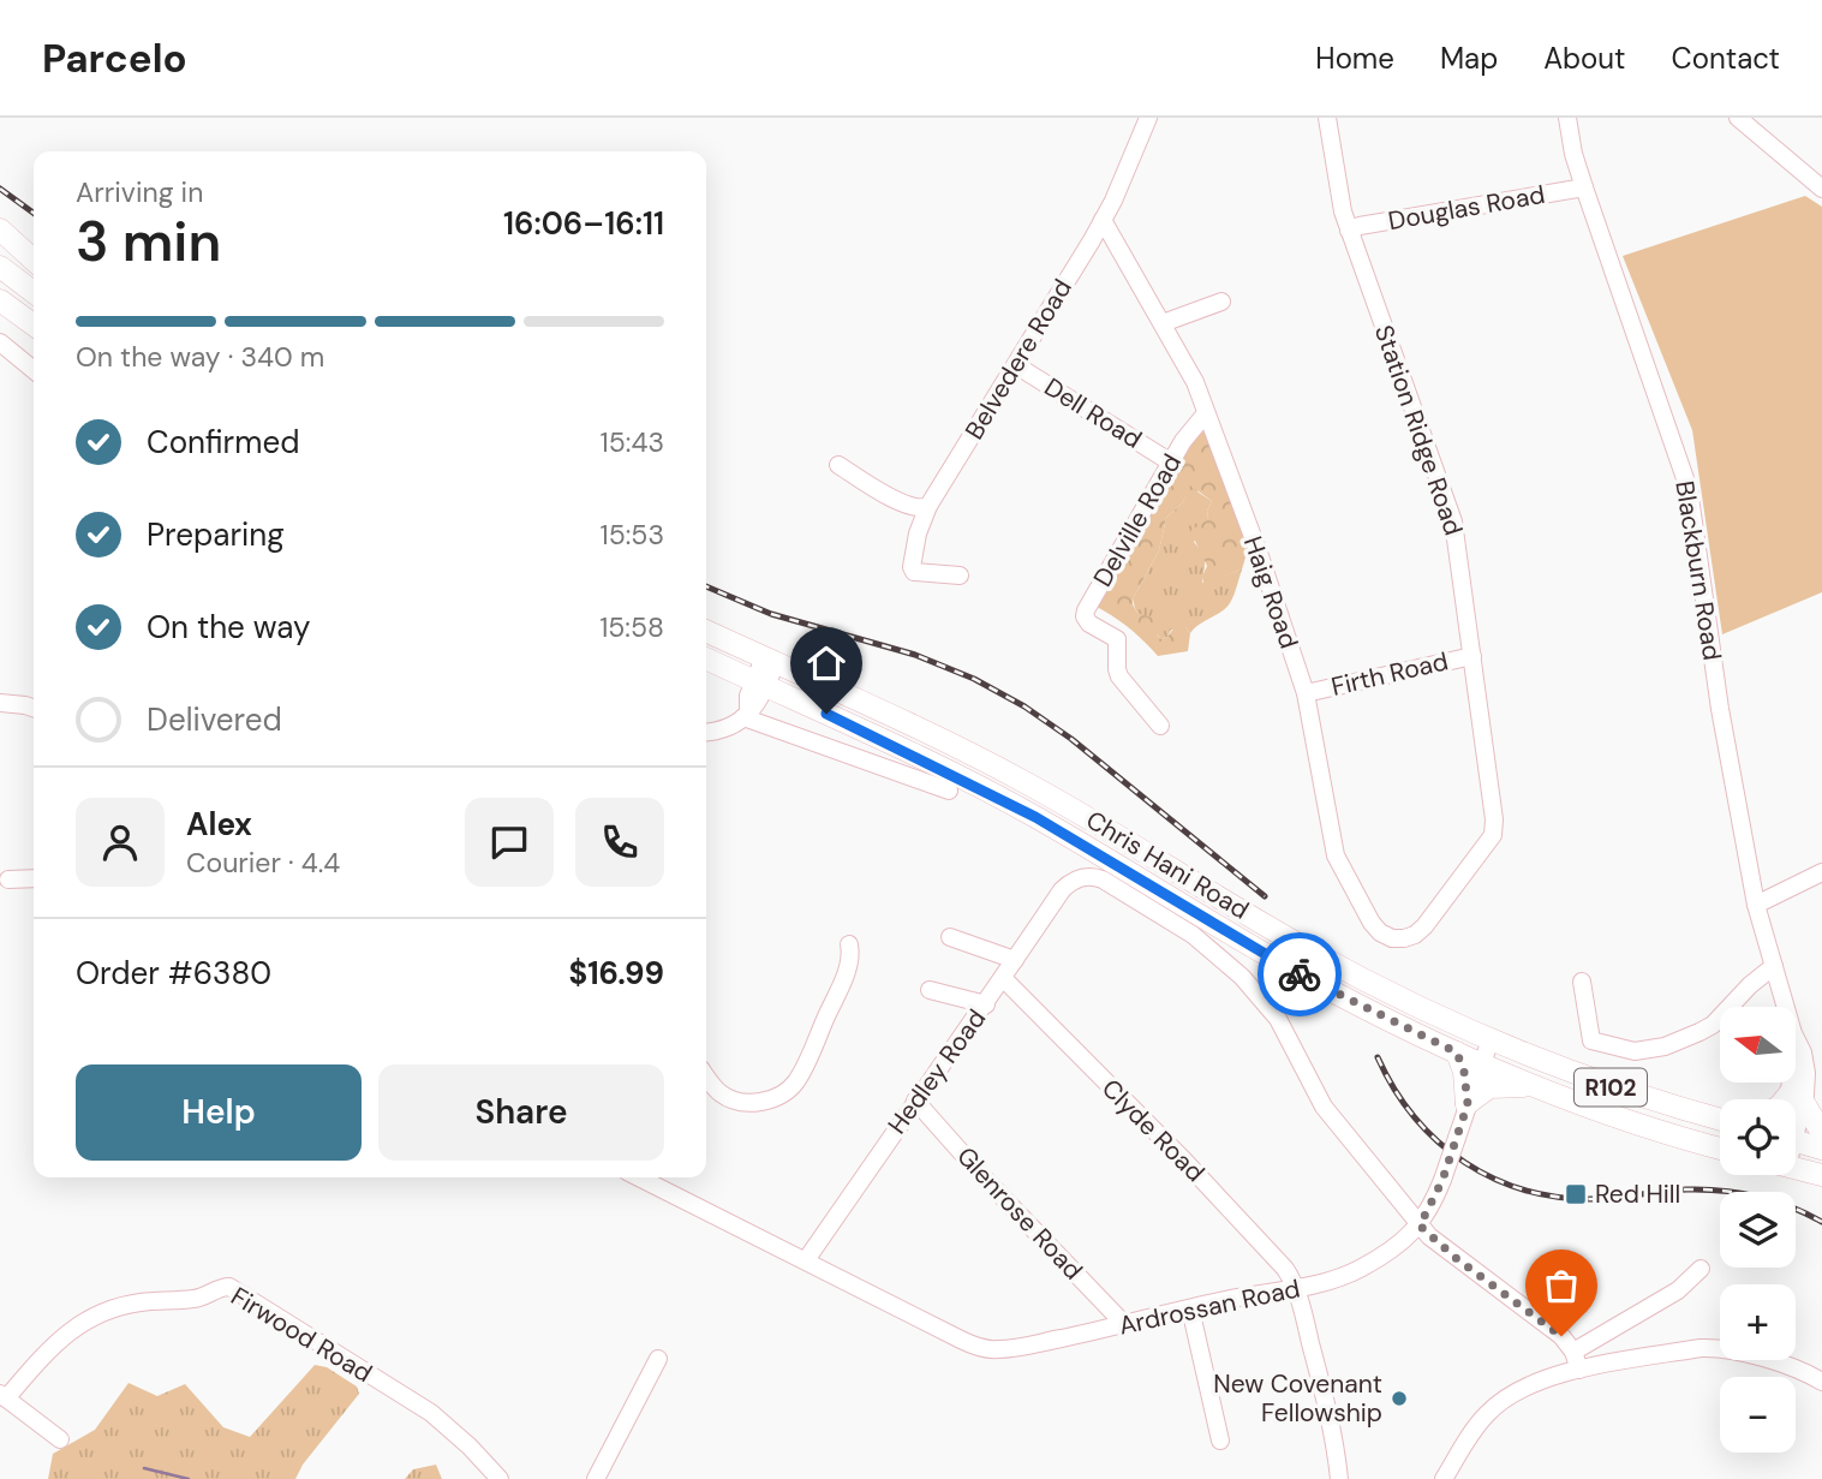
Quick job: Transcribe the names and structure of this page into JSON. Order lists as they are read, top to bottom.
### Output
{
  "streets": {
    "main road": ["Chris Hani Road", "R102"],
    "street": [
      "Douglas Road",
      "Belvedere Road",
      "Dell Road",
      "Station Ridge Road",
      "Delville Road",
      "Blackburn Road",
      "Haig Road",
      "Firth Road",
      "Hedley Road",
      "Clyde Road",
      "Glenrose Road",
      "Ardrossan Road",
      "Firwood Road"
    ]
  },
  "crossings": [
    ["Douglas Road", "Station Ridge Road"],
    ["Douglas Road", "Blackburn Road"],
    ["Belvedere Road", "Dell Road"],
    ["Belvedere Road", "Haig Road"],
    ["Dell Road", "Delville Road"],
    ["Station Ridge Road", "Haig Road"],
    ["Station Ridge Road", "Firth Road"],
    ["Delville Road", "Haig Road"],
    ["Haig Road", "Firth Road"],
    ["Chris Hani Road", "Ardrossan Road"],
    ["Hedley Road", "Clyde Road"],
    ["Hedley Road", "Glenrose Road"],
    ["Hedley Road", "Ardrossan Road"],
    ["Clyde Road", "Ardrossan Road"],
    ["Glenrose Road", "Ardrossan Road"]
  ],
  "places": {
    "transit": ["Red Hill"],
    "other": ["New Covenant Fellowship"]
  },
  "north": "left",
  "page": {
    "header": "Parcelo",
    "nav": [
      "Home",
      "Map",
      "About",
      "Contact"
    ],
    "heading": ["3 min", "Arriving in", "16:06–16:11"],
    "panel": [
      "Alex",
      "Courier · 4.4",
      "Order #6380",
      "$16.99"
    ],
    "bar": "On the way · 340 m",
    "list": [
      ["Confirmed", "15:43"],
      ["Preparing", "15:53"],
      ["On the way", "15:58"],
      "Delivered"
    ],
    "map_buttons": ["+", "−"],
    "buttons": ["Help", "Share"]
  }
}
